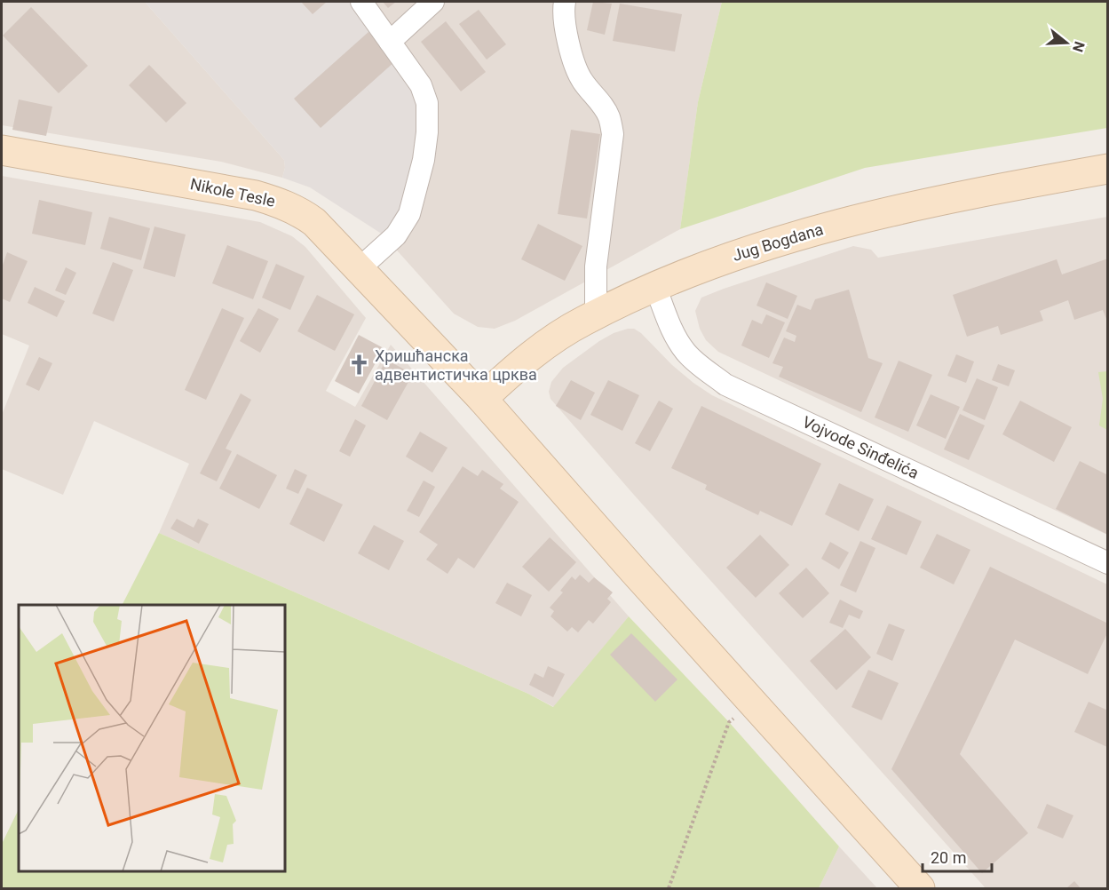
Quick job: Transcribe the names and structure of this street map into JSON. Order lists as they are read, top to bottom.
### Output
{
  "streets": {
    "street": ["Nikole Tesle", "Jug Bogdana", "Vojvode Sinđelića"]
  },
  "crossings": [
    ["Nikole Tesle", "Jug Bogdana"],
    ["Jug Bogdana", "Vojvode Sinđelića"]
  ],
  "places": {
    "church": ["Хришћанска адвентистичка црква"]
  },
  "scale_bar": "20 m",
  "north": "right"
}
